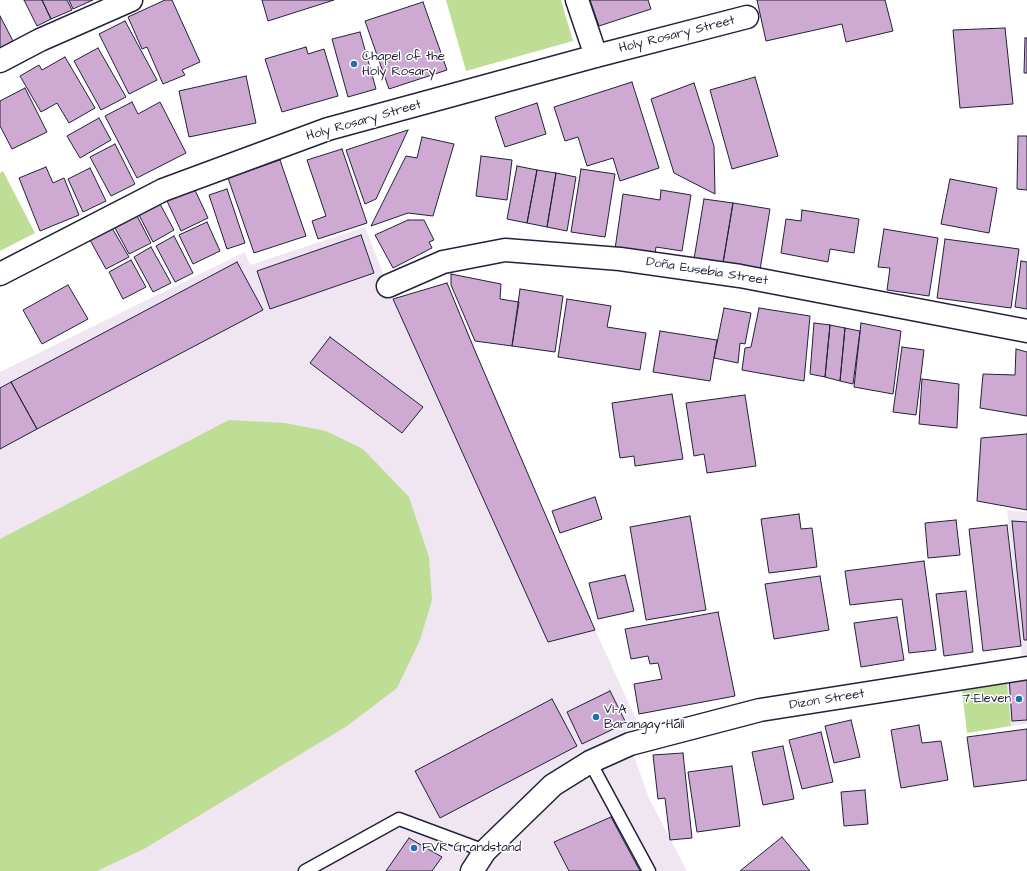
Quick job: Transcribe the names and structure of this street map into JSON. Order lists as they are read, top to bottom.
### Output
{
  "streets": {
    "street": ["Holy Rosary Street", "Doña Eusebia Street", "Dizon Street"]
  },
  "places": [
    "Chapel of the Holy Rosary",
    "7-Eleven",
    "VI-A Barangay Hall",
    "FVR Grandstand"
  ]
}
